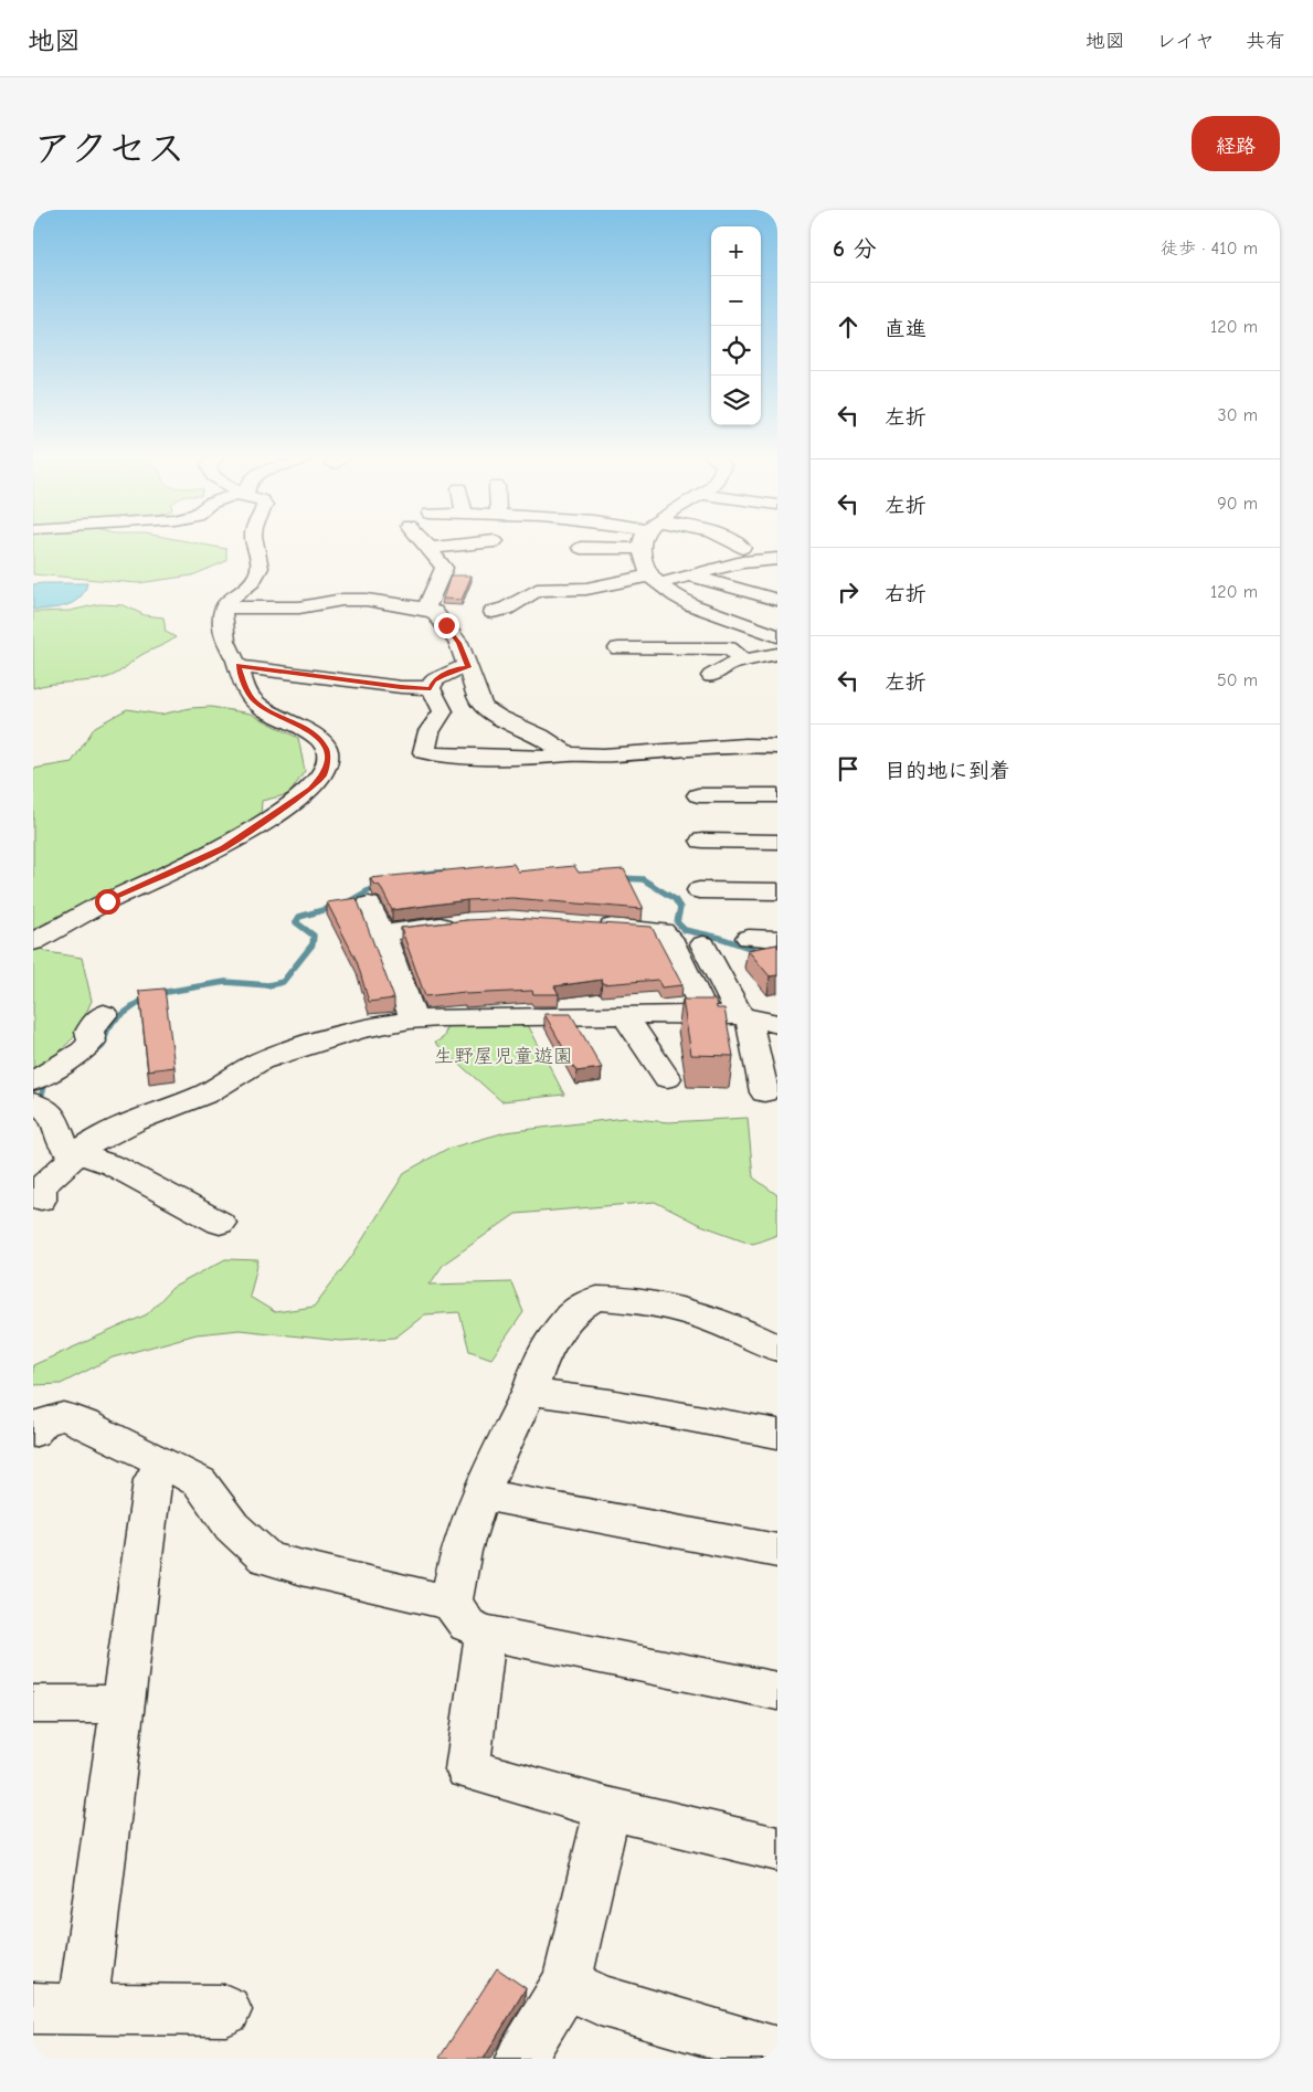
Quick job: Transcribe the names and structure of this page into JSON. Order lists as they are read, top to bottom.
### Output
{
  "parks": ["生野屋児童遊園"],
  "page": {
    "header": "地図",
    "nav": ["地図", "レイヤ", "共有"],
    "title": "アクセス",
    "buttons": "経路",
    "heading": ["6 分", "徒歩 · 410 m"],
    "map_buttons": ["+", "−"],
    "list": [
      ["直進", "120 m"],
      ["左折", "30 m"],
      ["左折", "90 m"],
      ["右折", "120 m"],
      ["左折", "50 m"],
      "目的地に到着"
    ]
  }
}
